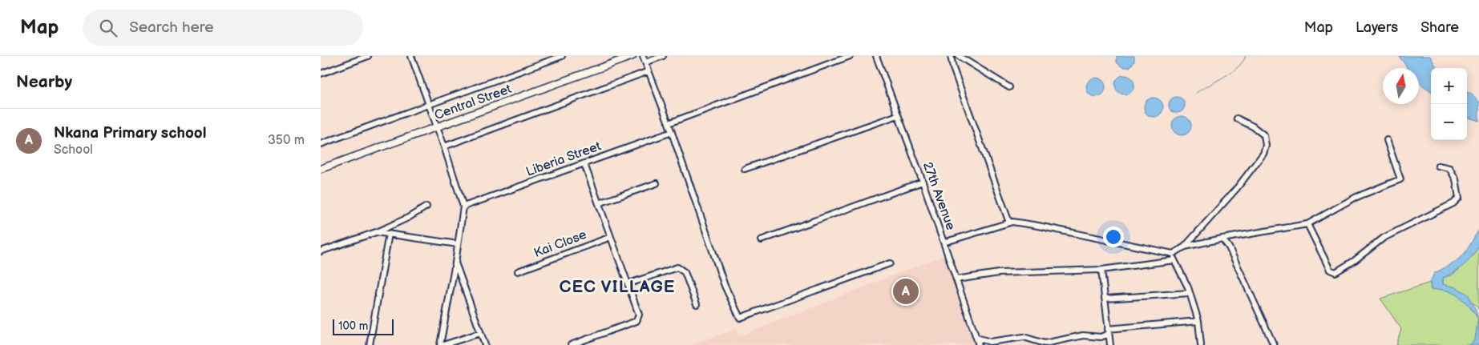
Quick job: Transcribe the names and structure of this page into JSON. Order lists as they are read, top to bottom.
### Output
{
  "streets": {
    "street": [
      "Central Street",
      "Liberia Street",
      "27th Avenue",
      "Kai Close"
    ]
  },
  "districts": ["CEC VILLAGE"],
  "scale_bar": "100 m",
  "north": "top",
  "page": {
    "header": "Map",
    "search": "Search here",
    "nav": ["Map", "Layers", "Share"],
    "heading": "Nearby",
    "map_buttons": ["+", "−"],
    "list": [
      {
        "mark": "A",
        "name": "Nkana Primary school",
        "note": "School",
        "value": "350 m"
      }
    ],
    "pins": "A",
    "scale": "100 m"
  }
}
